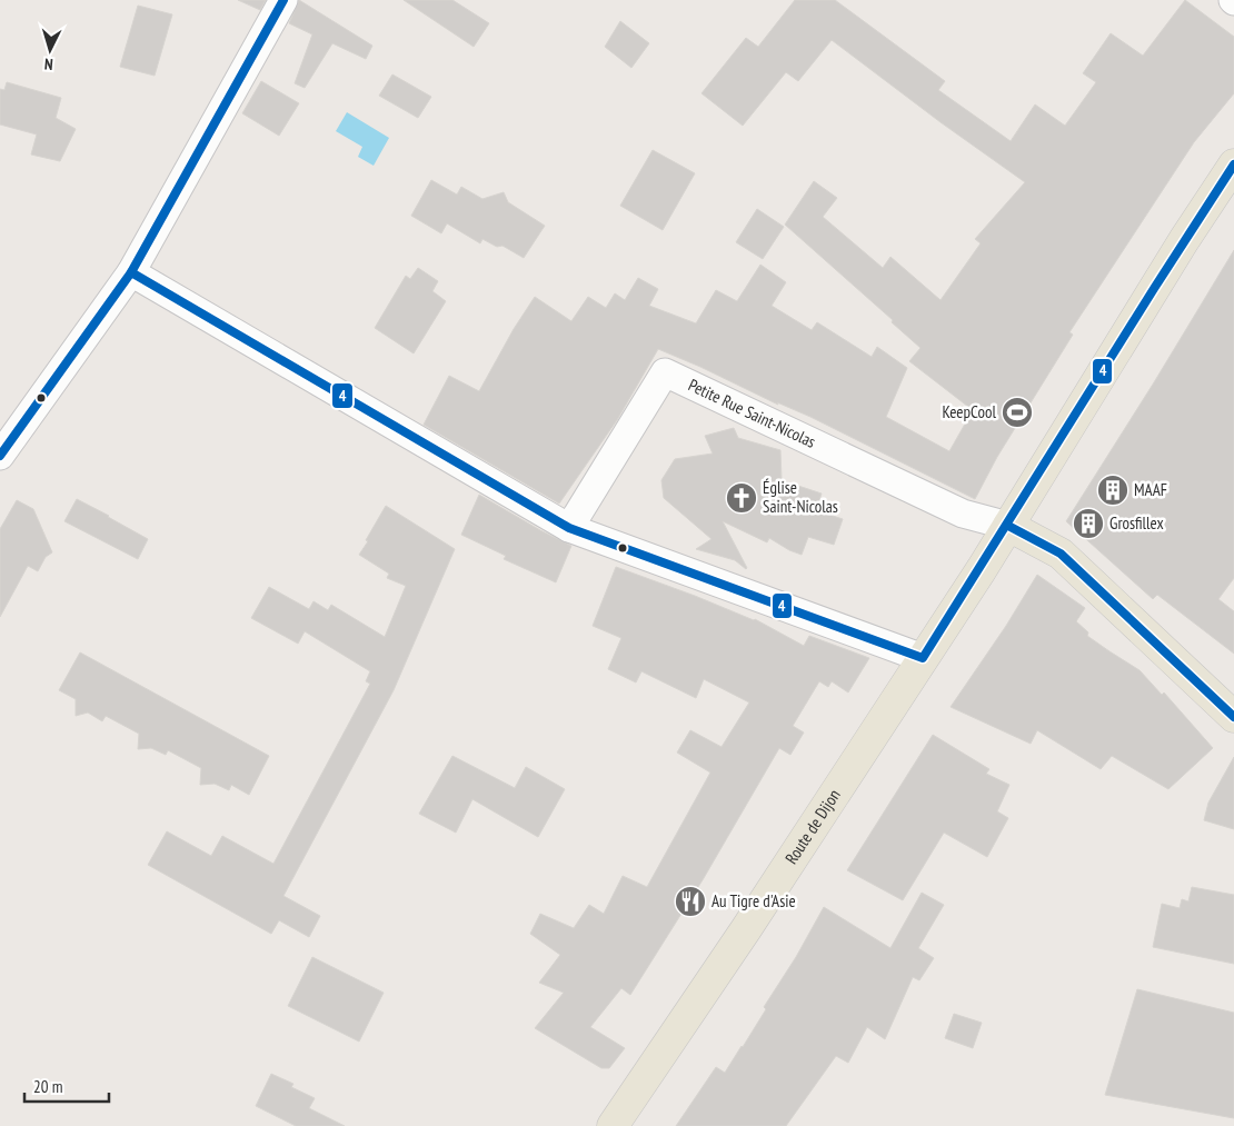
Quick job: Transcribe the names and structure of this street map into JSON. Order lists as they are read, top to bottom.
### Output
{
  "streets": {
    "main road": ["Route de Dijon"],
    "street": ["Petite Rue Saint-Nicolas"]
  },
  "crossings": [
    ["Petite Rue Saint-Nicolas", "Route de Dijon"]
  ],
  "places": {
    "sports": ["KeepCool"],
    "building": ["MAAF", "Grosfillex"],
    "church": ["Église Saint-Nicolas"],
    "restaurant": ["Au Tigre d'Asie"]
  },
  "lines": ["transit line 4"],
  "scale_bar": "20 m",
  "north": "bottom"
}
